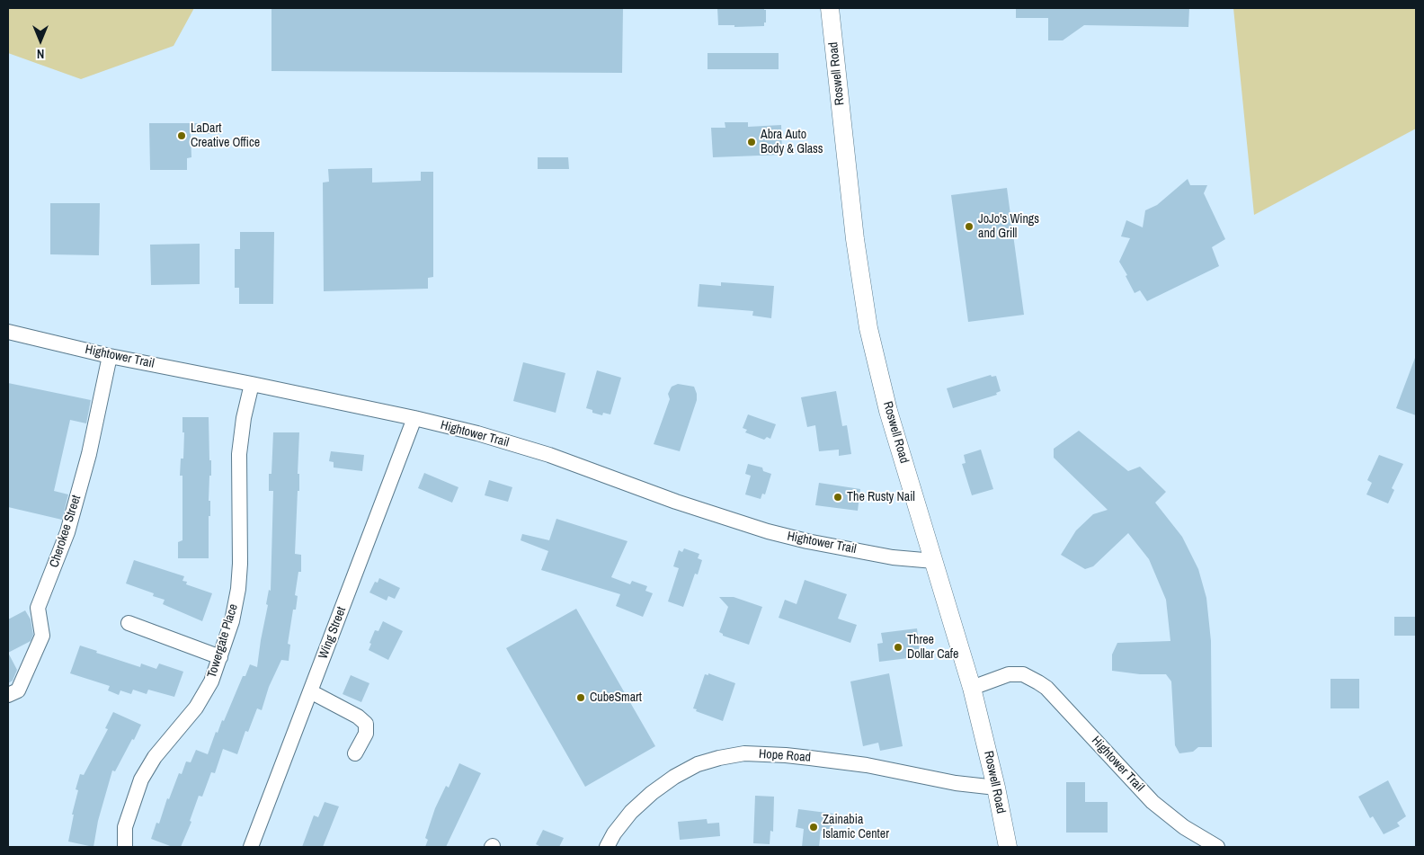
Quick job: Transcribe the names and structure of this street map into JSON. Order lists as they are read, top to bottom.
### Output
{
  "streets": {
    "main road": ["Roswell Road"],
    "street": [
      "Hightower Trail",
      "Cherokee Street",
      "Wing Street",
      "Towergate Place",
      "Hope Road"
    ]
  },
  "crossings": [
    ["Roswell Road", "Hightower Trail"],
    ["Roswell Road", "Hope Road"],
    ["Hightower Trail", "Cherokee Street"],
    ["Hightower Trail", "Wing Street"],
    ["Hightower Trail", "Towergate Place"]
  ],
  "places": [
    "LaDart Creative Office",
    "Abra Auto Body & Glass",
    "JoJo's Wings and Grill",
    "The Rusty Nail",
    "Three Dollar Cafe",
    "CubeSmart",
    "Zainabia Islamic Center"
  ],
  "north": "bottom"
}
